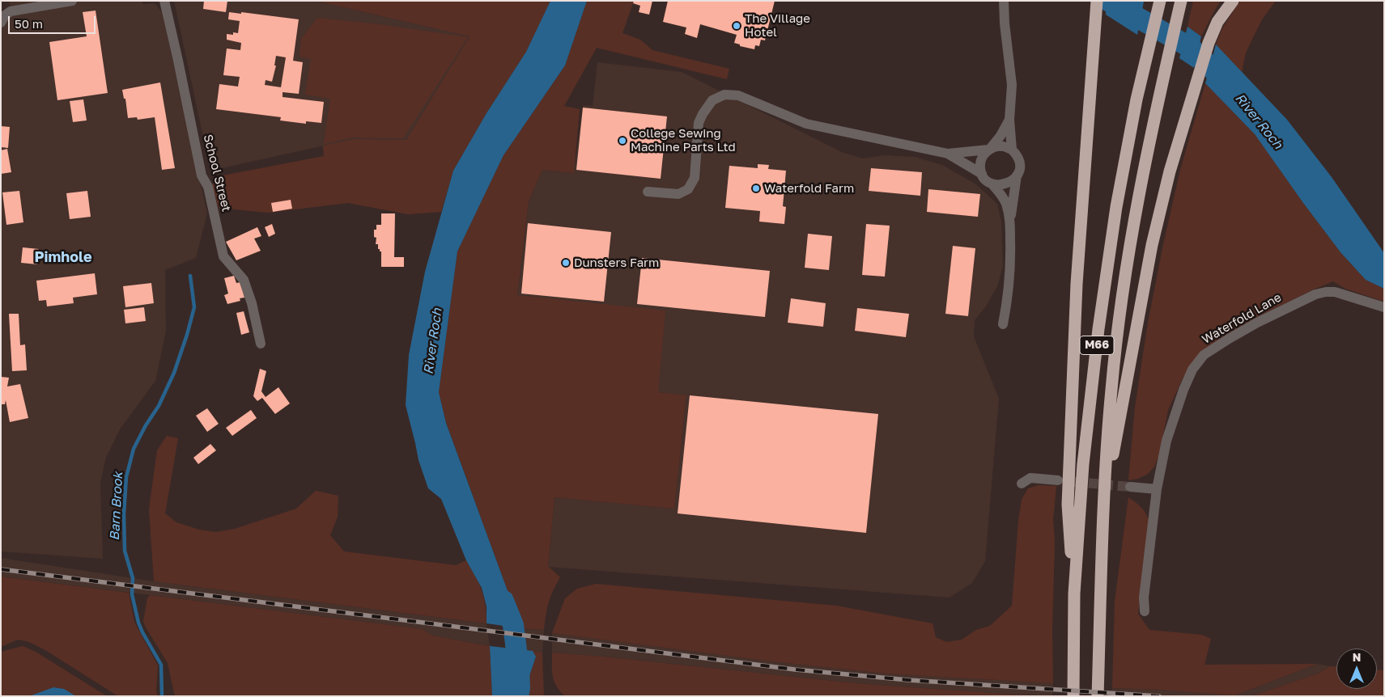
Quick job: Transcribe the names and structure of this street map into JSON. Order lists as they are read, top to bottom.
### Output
{
  "streets": {
    "highway": ["M66"],
    "street": ["School Street", "Waterfold Lane"]
  },
  "districts": ["Pimhole"],
  "water": ["River Roch", "Barn Brook"],
  "places": [
    "The Village Hotel",
    "College Sewing Machine Parts Ltd",
    "Waterfold Farm",
    "Dunsters Farm"
  ],
  "scale_bar": "50 m",
  "north": "top"
}
